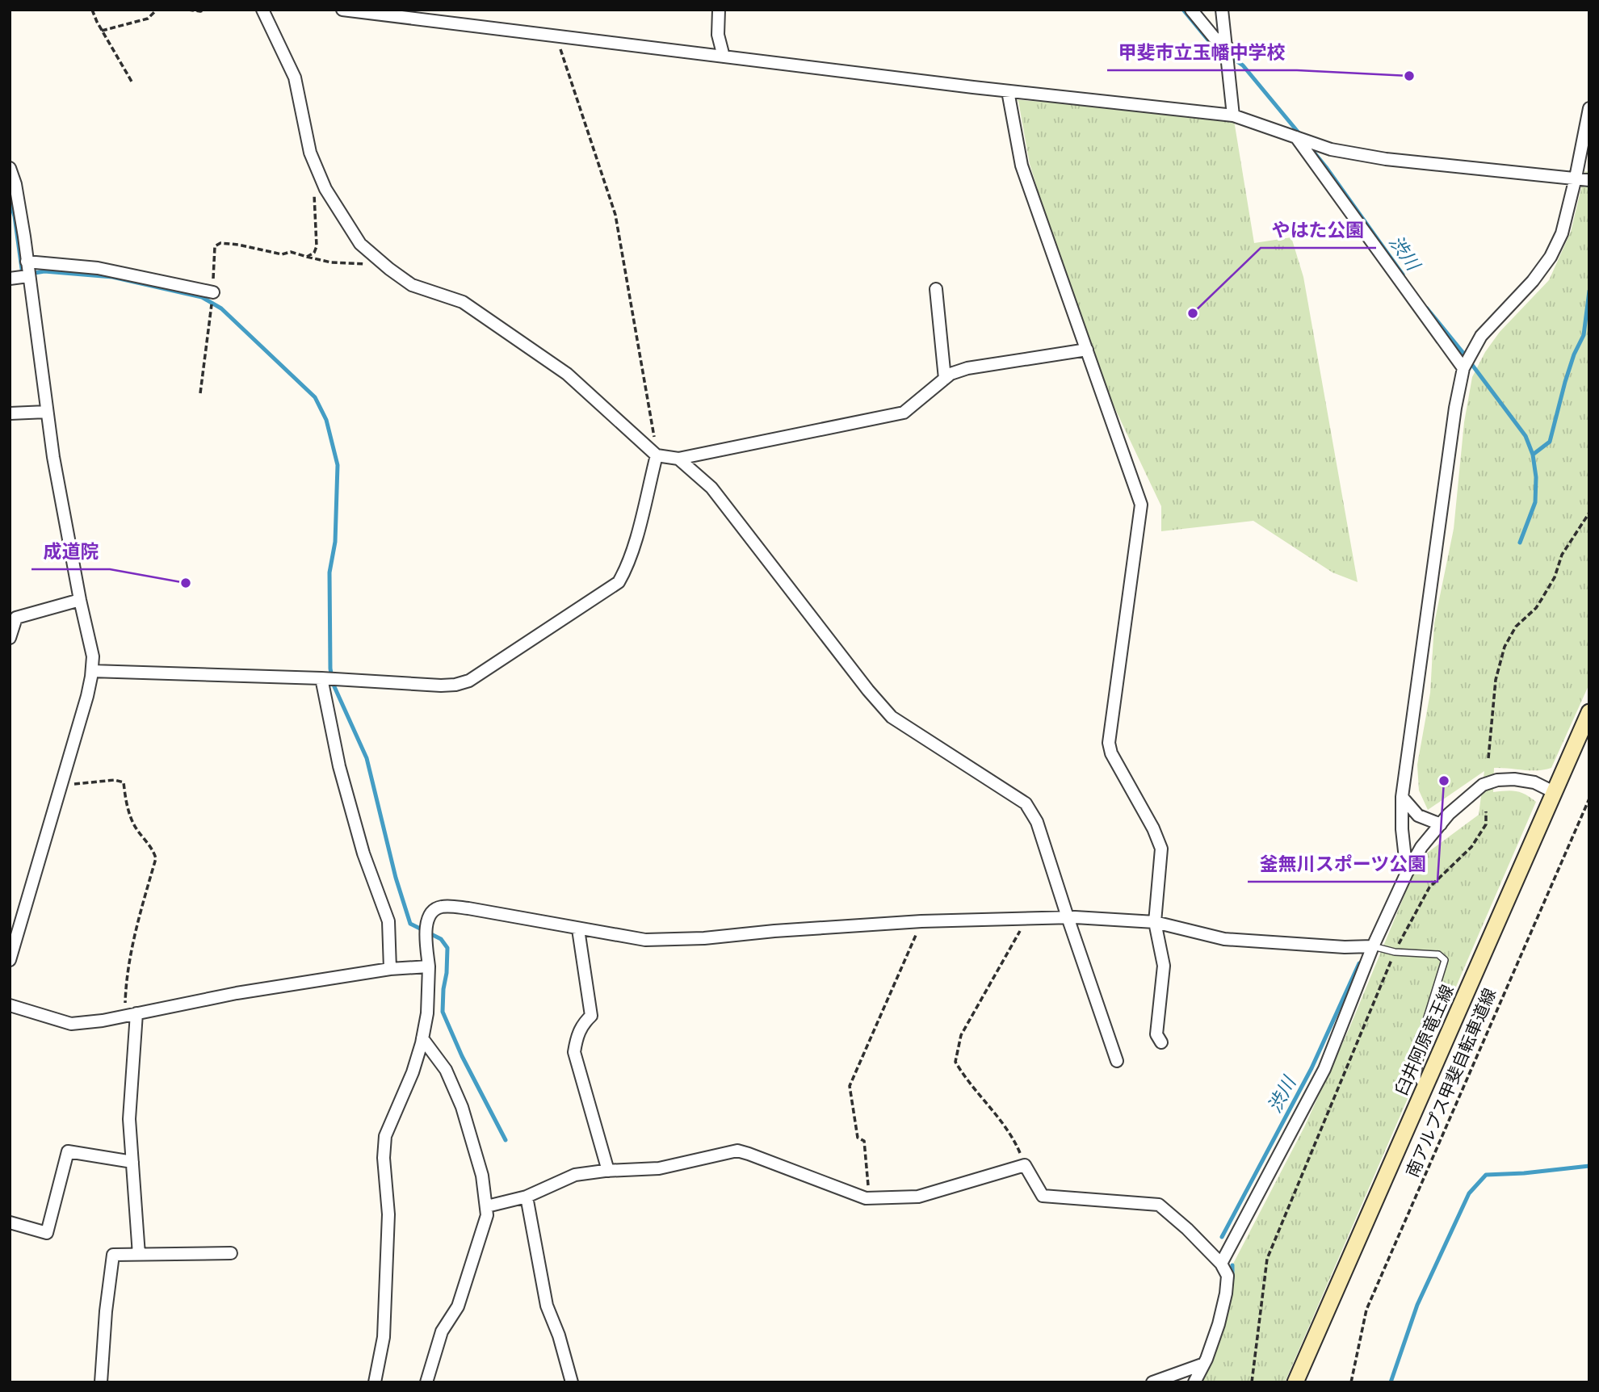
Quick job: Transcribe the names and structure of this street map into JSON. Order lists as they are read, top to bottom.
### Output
{
  "streets": {
    "main road": ["臼井阿原竜王線"],
    "path": ["南アルプス甲斐自転車道線"]
  },
  "water": ["渋川"],
  "places": [
    "甲斐市立玉幡中学校",
    "やはた公園",
    "成道院",
    "釜無川スポーツ公園"
  ]
}
